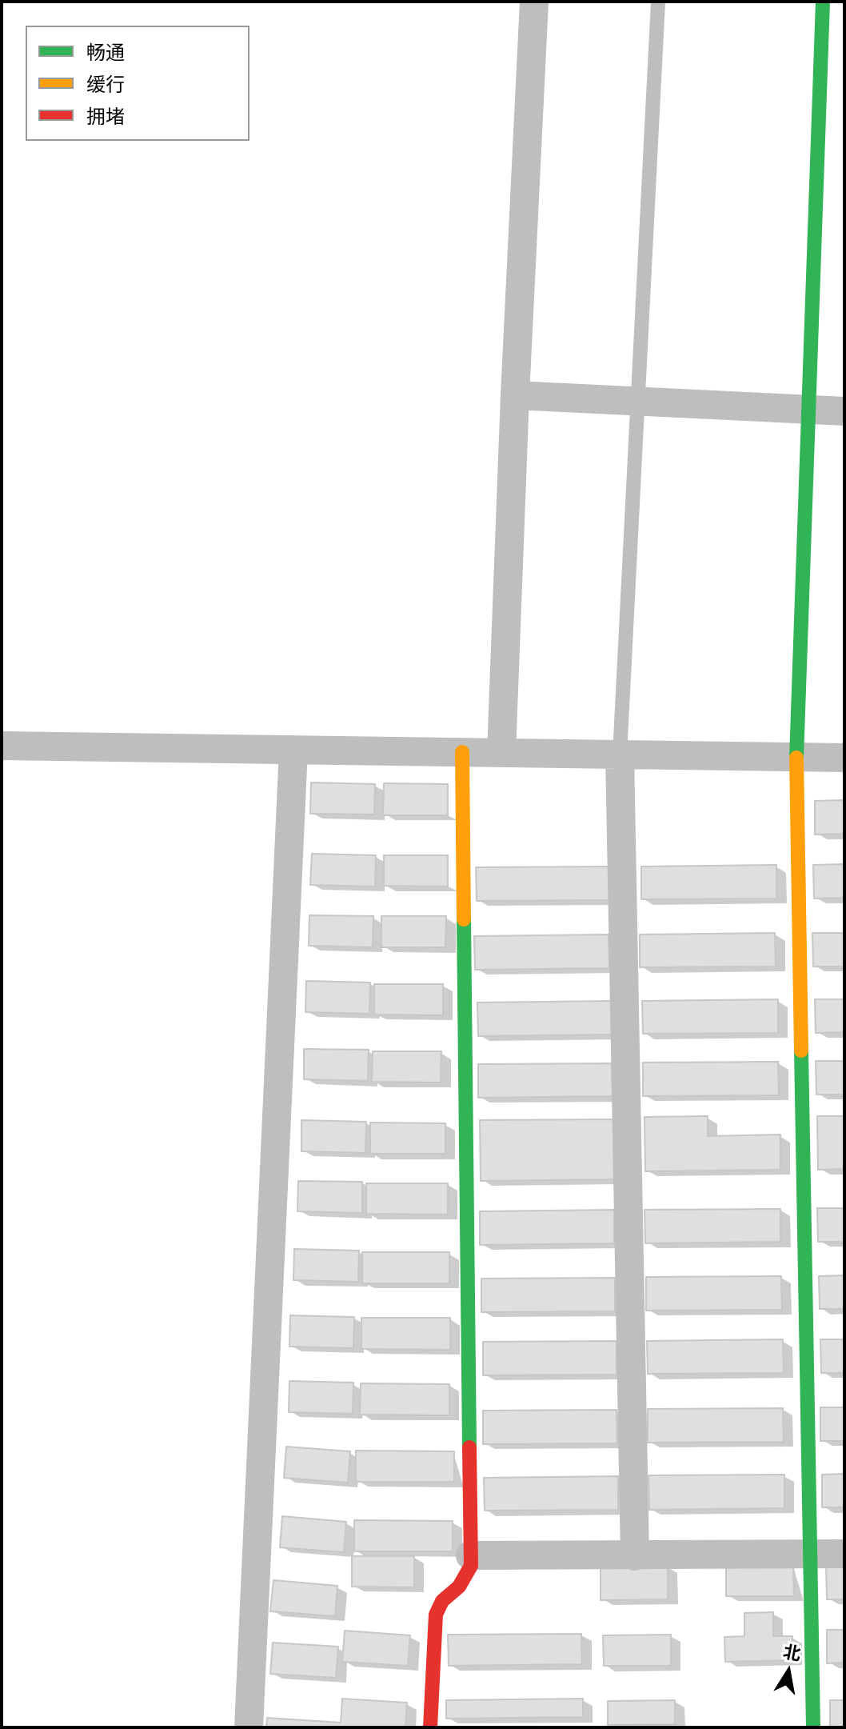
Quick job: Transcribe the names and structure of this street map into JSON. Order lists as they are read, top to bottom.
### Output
{
  "legend": ["畅通", "缓行", "拥堵"],
  "north": "top"
}
